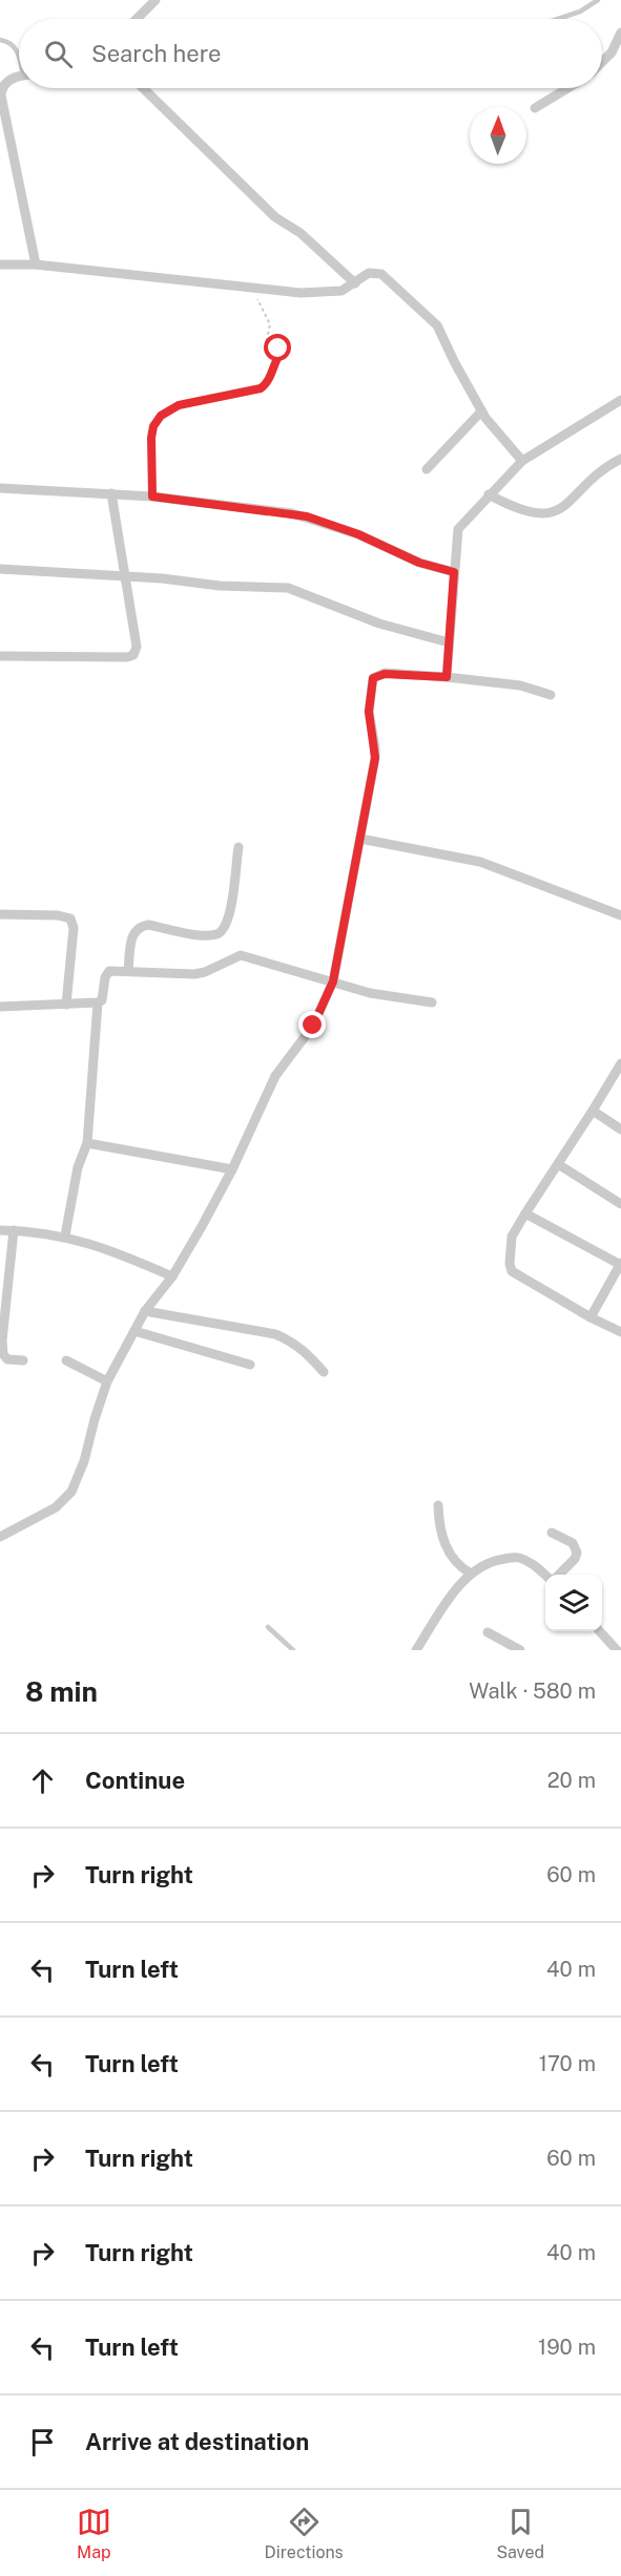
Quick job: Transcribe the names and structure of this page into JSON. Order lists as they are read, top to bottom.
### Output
{
  "north": "top",
  "page": {
    "search": "Search here",
    "heading": ["8 min", "Walk · 580 m"],
    "list": [
      ["Continue", "20 m"],
      ["Turn right", "60 m"],
      ["Turn left", "40 m"],
      ["Turn left", "170 m"],
      ["Turn right", "60 m"],
      ["Turn right", "40 m"],
      ["Turn left", "190 m"],
      "Arrive at destination"
    ],
    "nav": ["Map", "Directions", "Saved"]
  }
}
